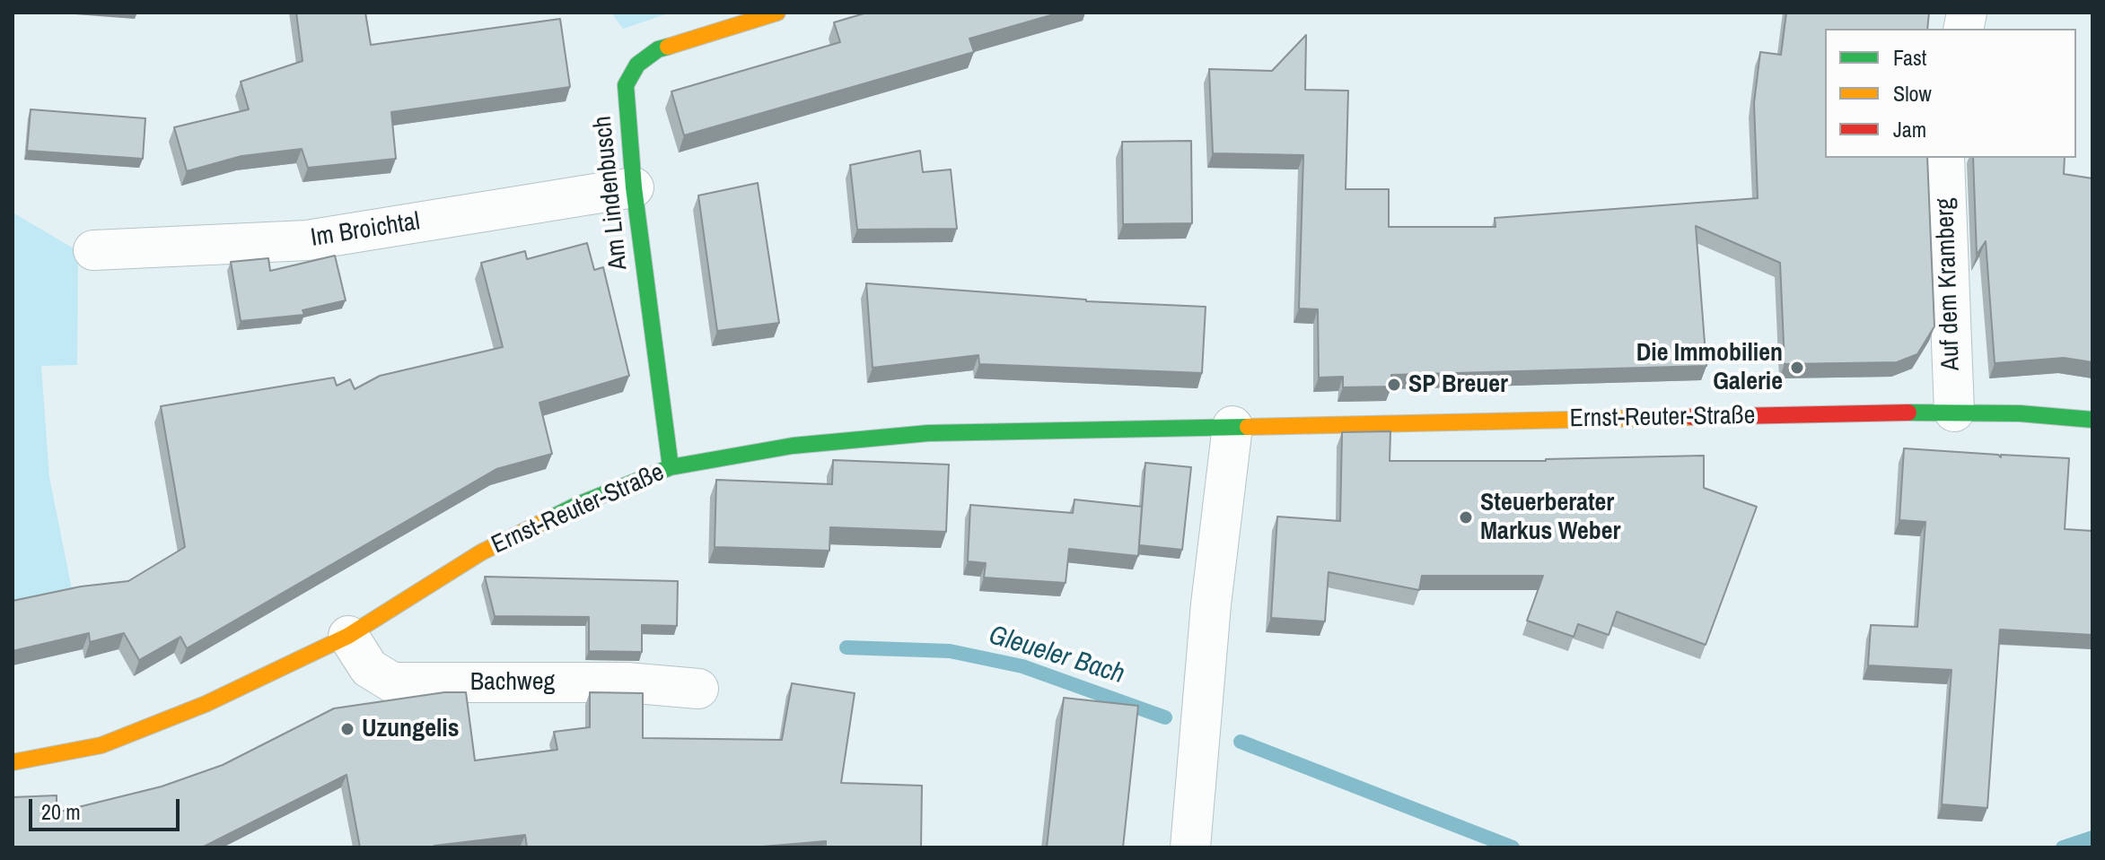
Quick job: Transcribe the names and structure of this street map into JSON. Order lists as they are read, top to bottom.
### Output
{
  "streets": {
    "street": [
      "Am Lindenbusch",
      "Im Broichtal",
      "Auf dem Kramberg",
      "Ernst-Reuter-Straße",
      "Bachweg"
    ]
  },
  "crossings": [
    ["Am Lindenbusch", "Im Broichtal"],
    ["Am Lindenbusch", "Ernst-Reuter-Straße"],
    ["Auf dem Kramberg", "Ernst-Reuter-Straße"],
    ["Ernst-Reuter-Straße", "Bachweg"]
  ],
  "water": ["Gleueler Bach"],
  "places": [
    "Die Immobilien Galerie",
    "SP Breuer",
    "Steuerberater Markus Weber",
    "Uzungelis"
  ],
  "legend": ["Fast", "Slow", "Jam"],
  "scale_bar": "20 m"
}
